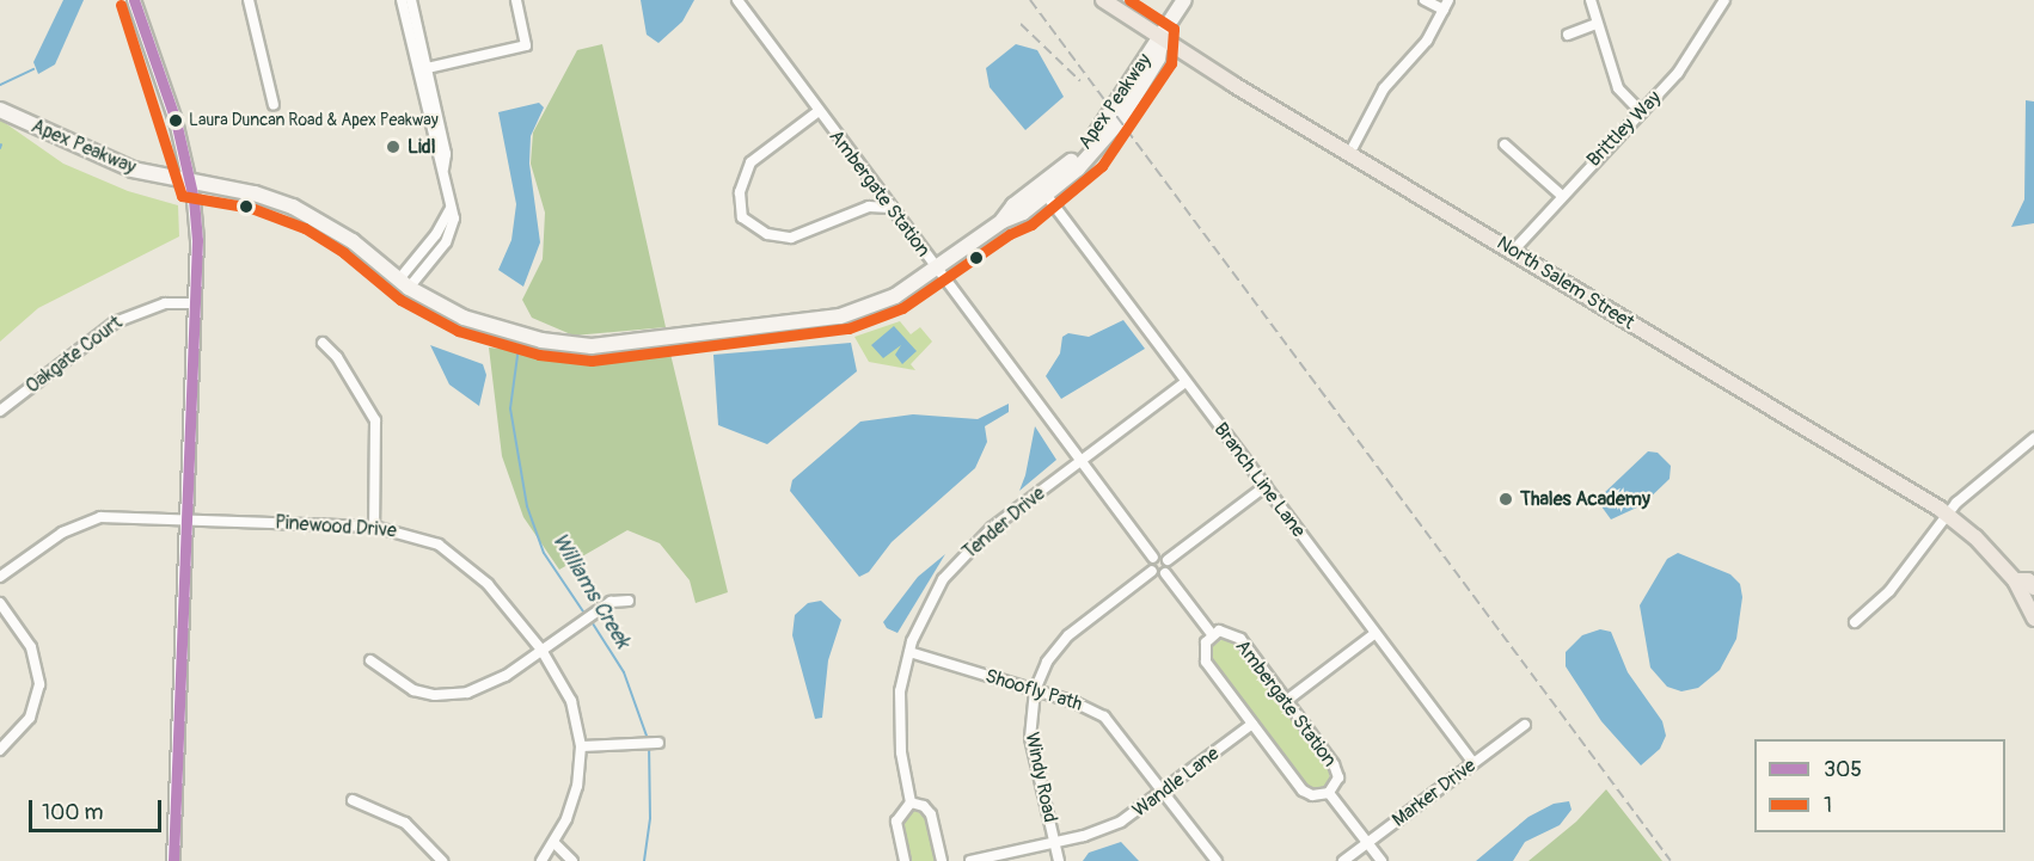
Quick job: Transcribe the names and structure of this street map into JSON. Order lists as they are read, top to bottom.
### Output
{
  "streets": {
    "main road": ["Apex Peakway", "North Salem Street"],
    "street": [
      "Brittley Way",
      "Ambergate Station",
      "Oakgate Court",
      "Branch Line Lane",
      "Tender Drive",
      "Pinewood Drive",
      "Shoofly Path",
      "Windy Road",
      "Wandle Lane",
      "Marker Drive"
    ]
  },
  "crossings": [
    ["Apex Peakway", "Ambergate Station"],
    ["Apex Peakway", "North Salem Street"],
    ["Apex Peakway", "Branch Line Lane"],
    ["Brittley Way", "North Salem Street"],
    ["Ambergate Station", "Tender Drive"],
    ["Ambergate Station", "Wandle Lane"],
    ["Ambergate Station", "Marker Drive"],
    ["Branch Line Lane", "Tender Drive"],
    ["Branch Line Lane", "Marker Drive"],
    ["Tender Drive", "Shoofly Path"],
    ["Shoofly Path", "Windy Road"],
    ["Shoofly Path", "Wandle Lane"],
    ["Windy Road", "Wandle Lane"]
  ],
  "water": ["Williams Creek"],
  "places": ["Laura Duncan Road & Apex Peakway", "Lidl", "Thales Academy"],
  "lines": ["transit line 305", "transit line 1"],
  "legend": ["305", "1"],
  "scale_bar": "100 m"
}
